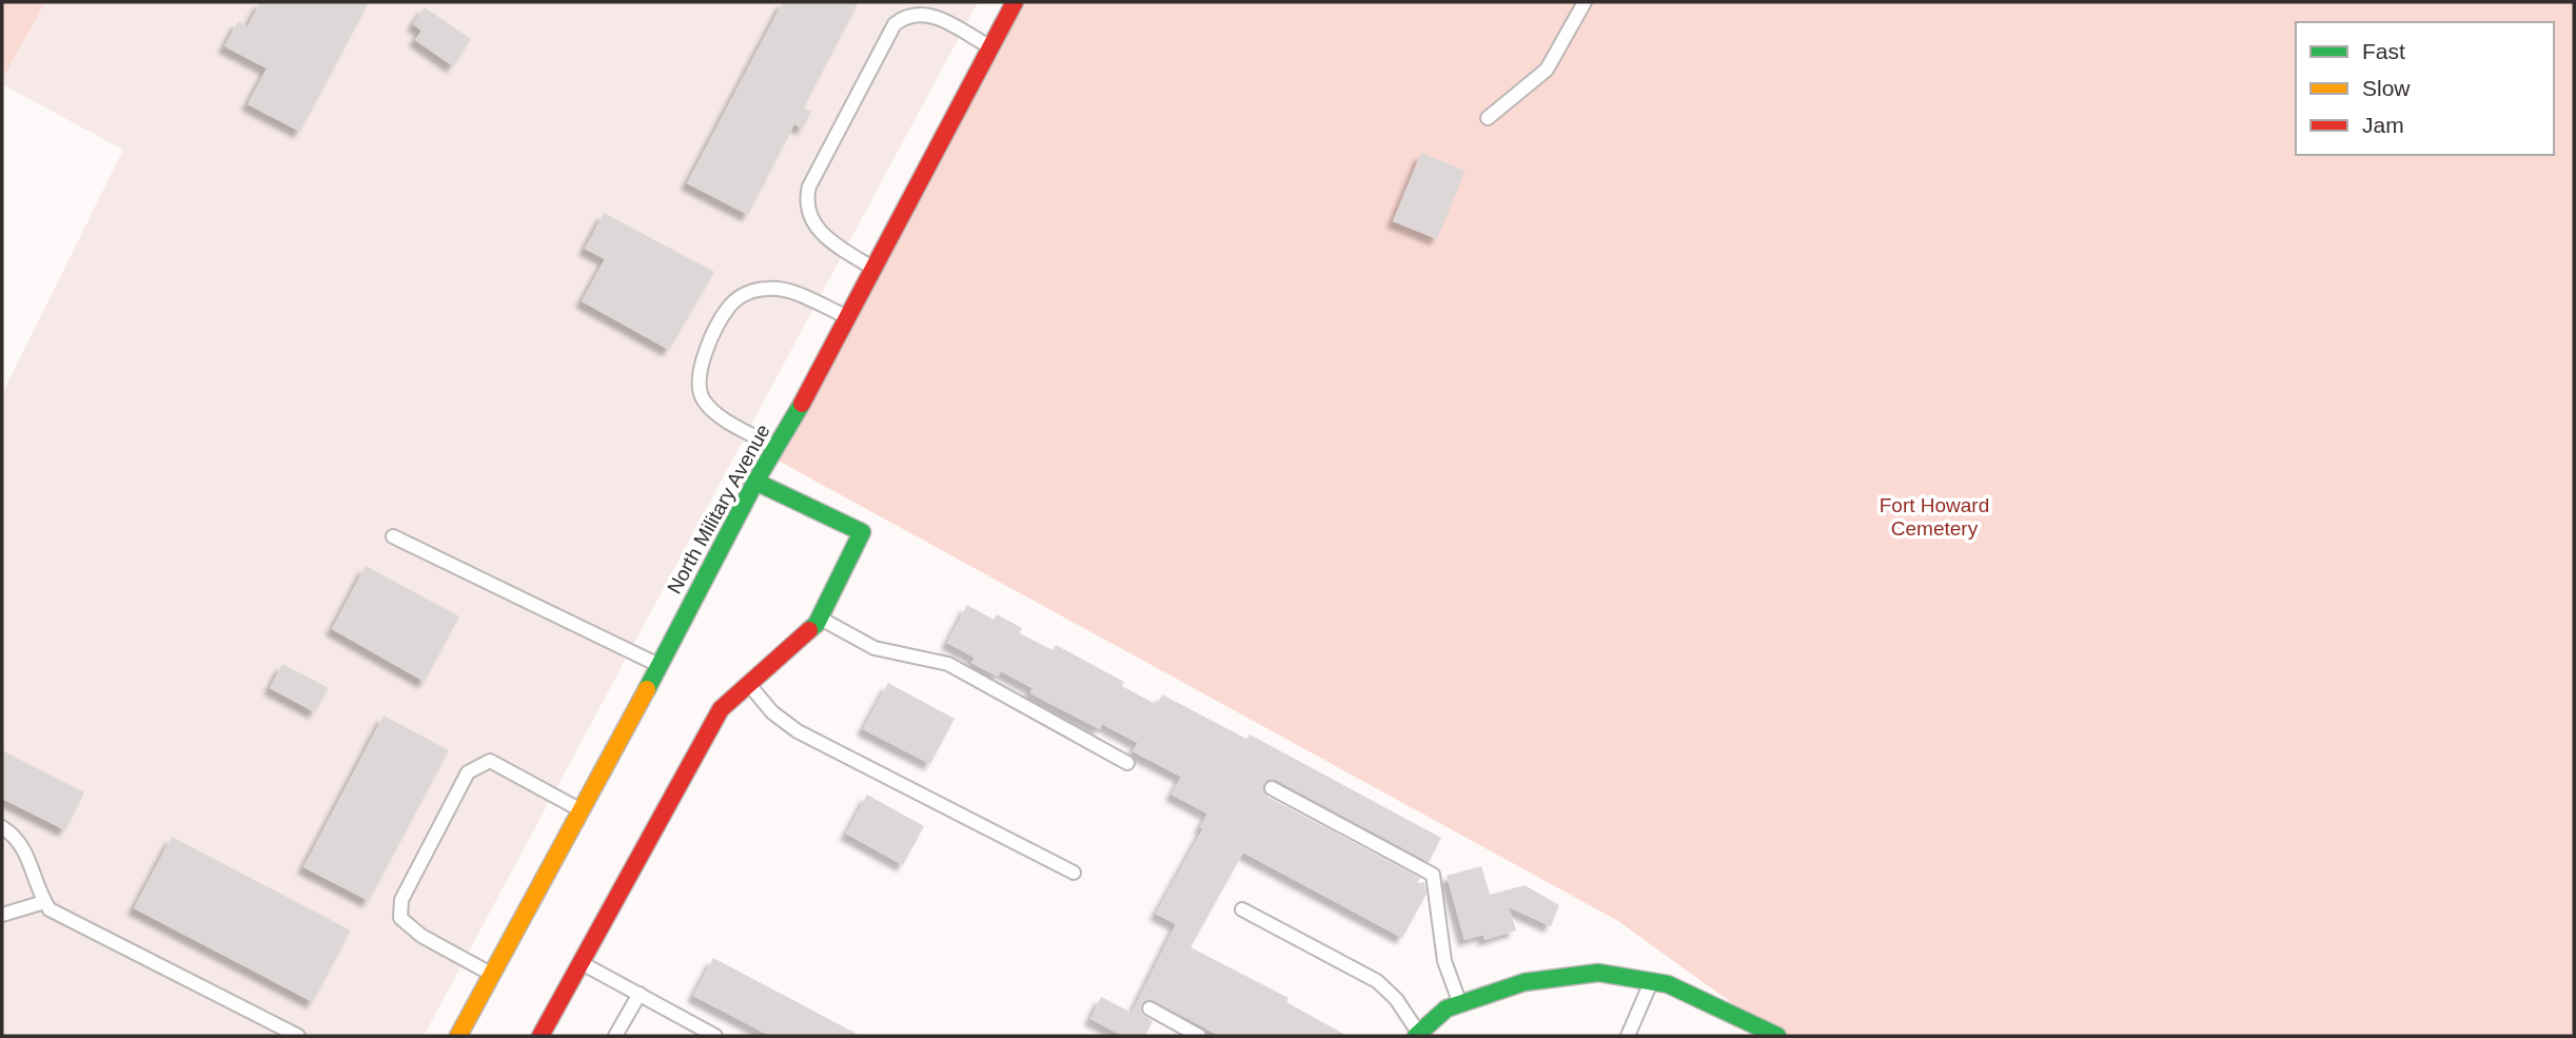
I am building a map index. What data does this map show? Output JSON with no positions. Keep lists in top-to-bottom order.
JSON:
{
  "streets": {
    "main road": ["North Military Avenue"]
  },
  "parks": ["Fort Howard Cemetery"],
  "legend": ["Fast", "Slow", "Jam"]
}
